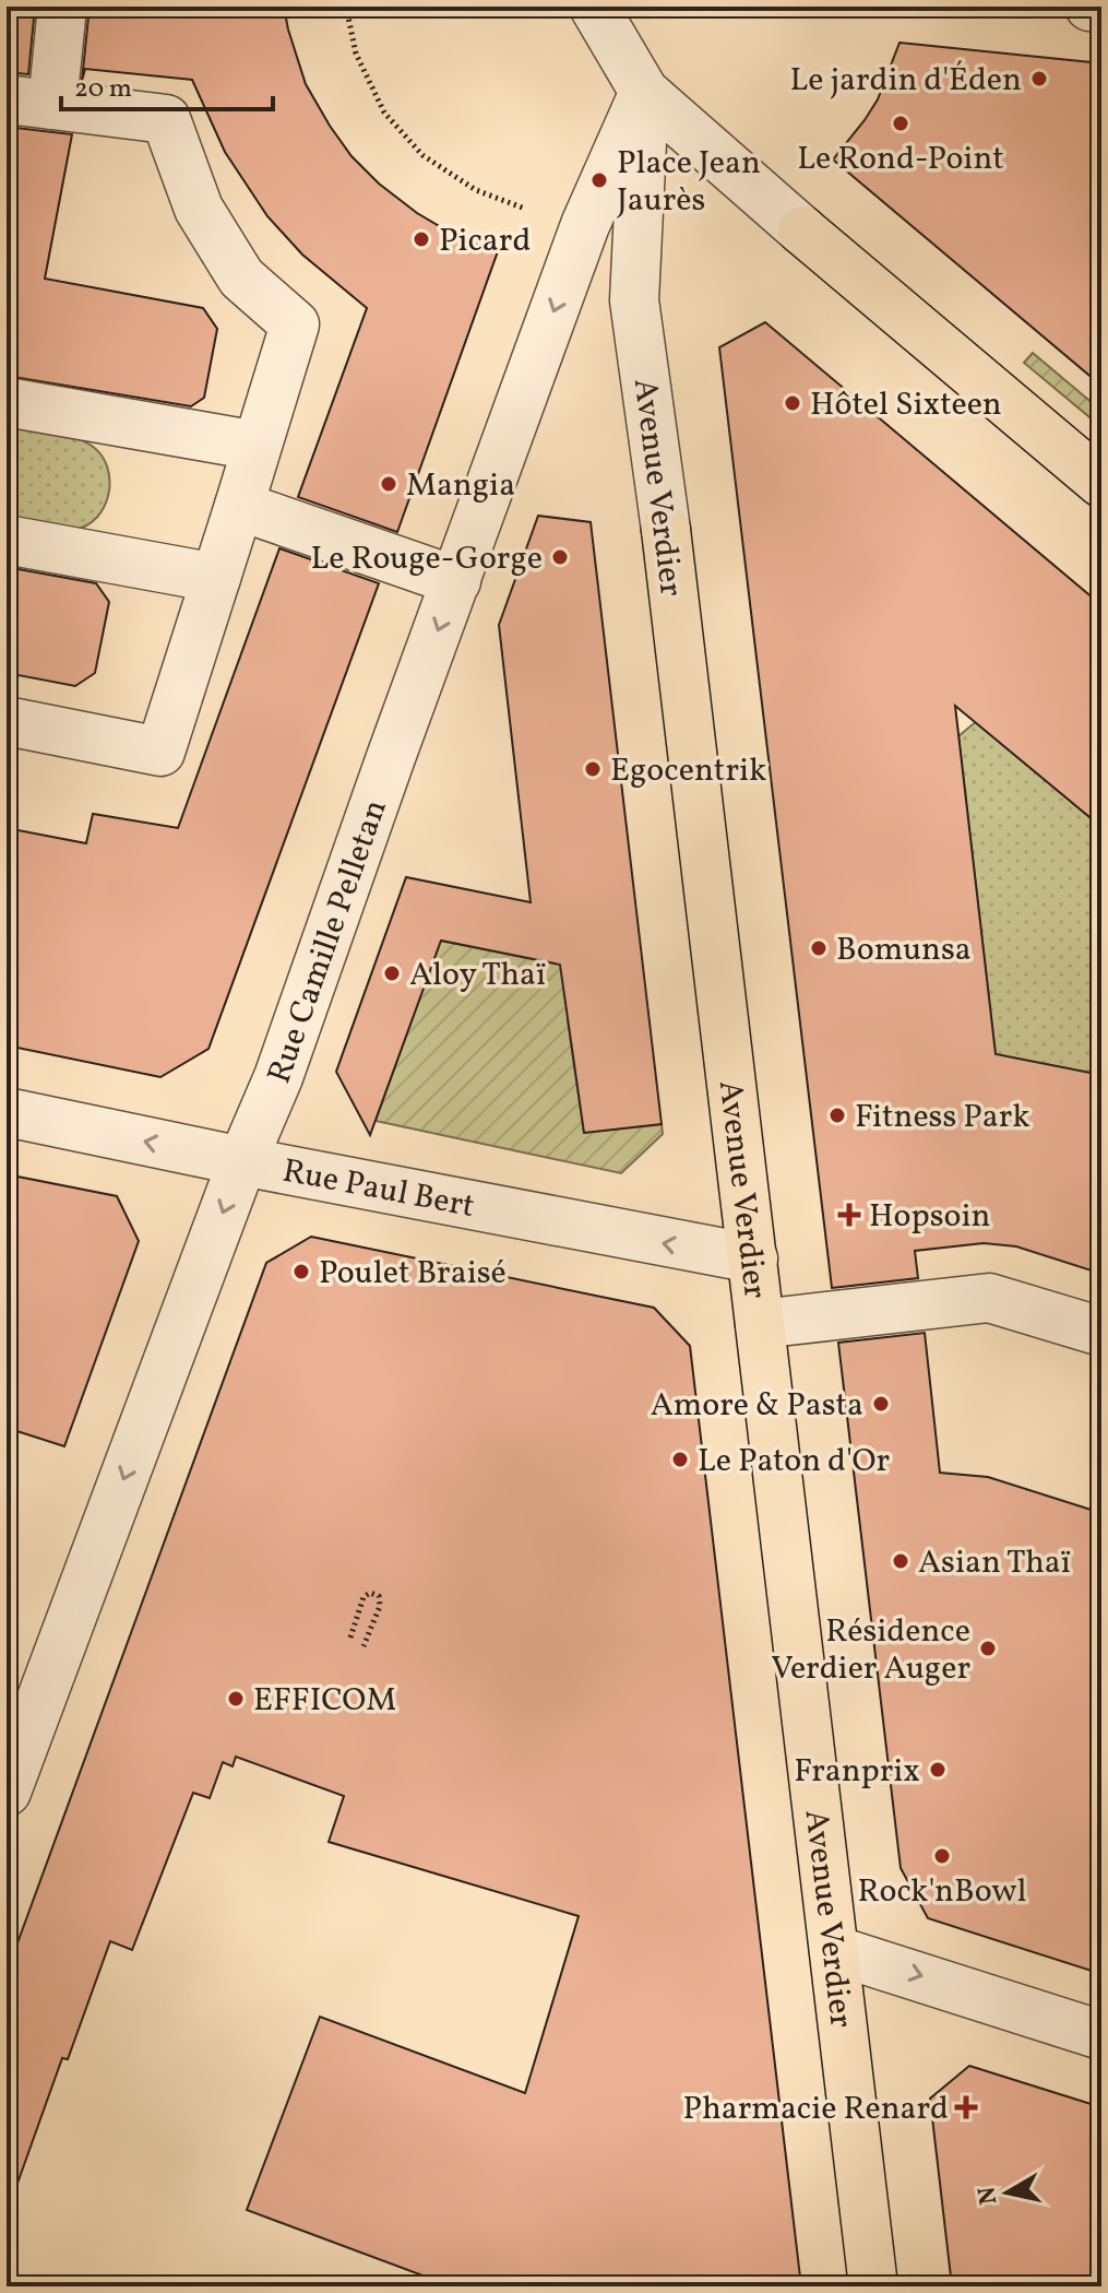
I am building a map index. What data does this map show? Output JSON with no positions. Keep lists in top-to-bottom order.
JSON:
{
  "streets": {
    "main road": ["Avenue Verdier"],
    "street": ["Rue Camille Pelletan", "Rue Paul Bert"]
  },
  "crossings": [
    ["Avenue Verdier", "Rue Camille Pelletan"],
    ["Avenue Verdier", "Rue Paul Bert"],
    ["Rue Camille Pelletan", "Rue Paul Bert"]
  ],
  "one_way": ["Rue Camille Pelletan", "Rue Paul Bert"],
  "places": {
    "other": [
      "Le jardin d'Éden",
      "Le Rond-Point",
      "Place Jean Jaurès",
      "Picard",
      "Hôtel Sixteen",
      "Mangia",
      "Le Rouge-Gorge",
      "Egocentrik",
      "Bomunsa",
      "Aloy Thaï",
      "Fitness Park",
      "Poulet Braisé",
      "Amore & Pasta",
      "Le Paton d'Or",
      "Asian Thaï",
      "Résidence Verdier Auger",
      "EFFICOM",
      "Franprix",
      "Rock'nBowl"
    ],
    "health": ["Hopsoin", "Pharmacie Renard"]
  },
  "scale_bar": "20 m",
  "north": "left"
}
